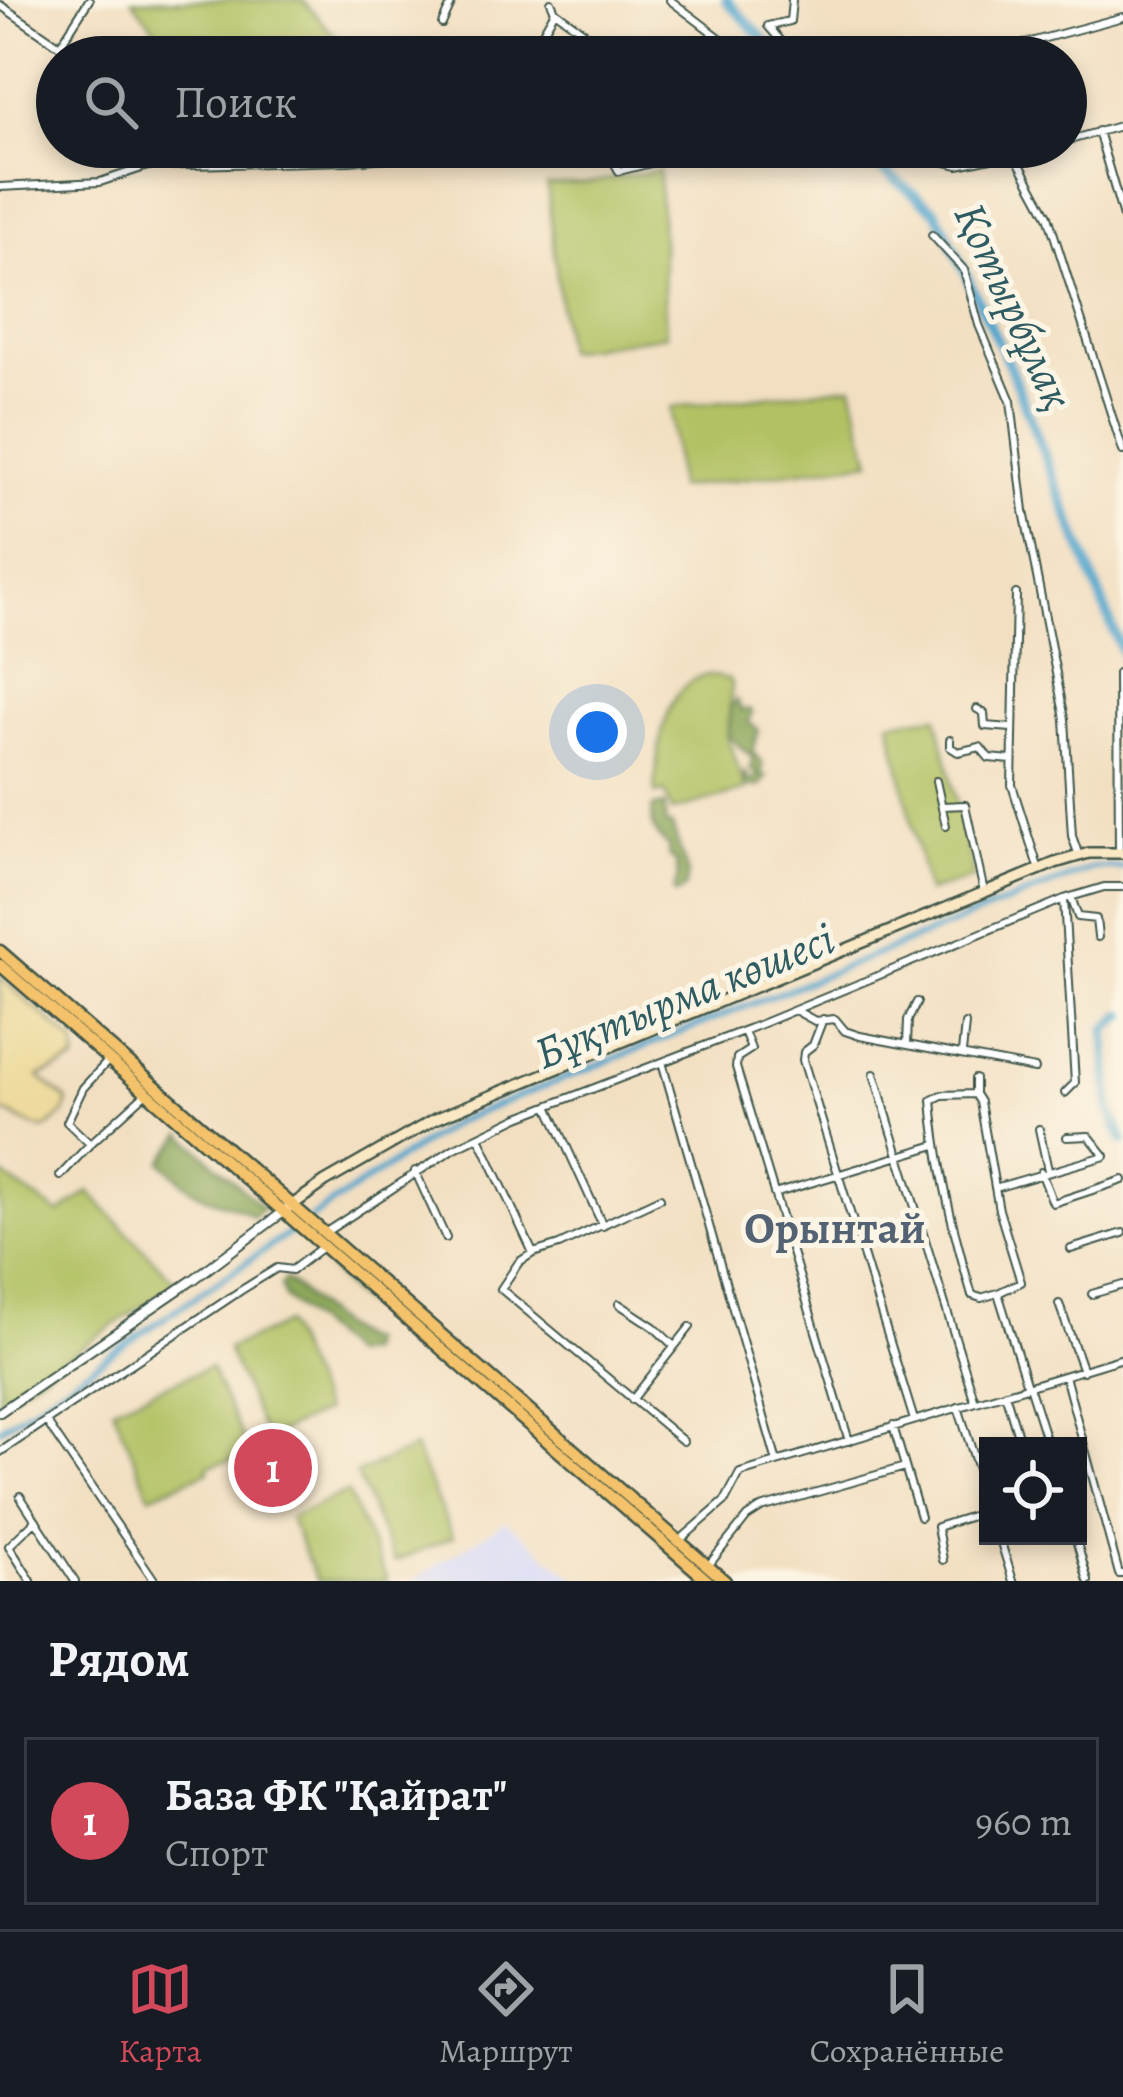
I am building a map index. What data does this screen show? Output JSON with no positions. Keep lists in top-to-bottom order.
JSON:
{
  "districts": ["Орынтай"],
  "water": ["Қотырбұлақ", "Бұқтырма көшесі"],
  "page": {
    "search": "Поиск",
    "pins": "1",
    "heading": "Рядом",
    "list": [
      {
        "mark": "1",
        "name": "База ФК \"Қайрат\"",
        "note": "Спорт",
        "value": "960 m"
      }
    ],
    "nav": ["Карта", "Маршрут", "Сохранённые"]
  }
}
